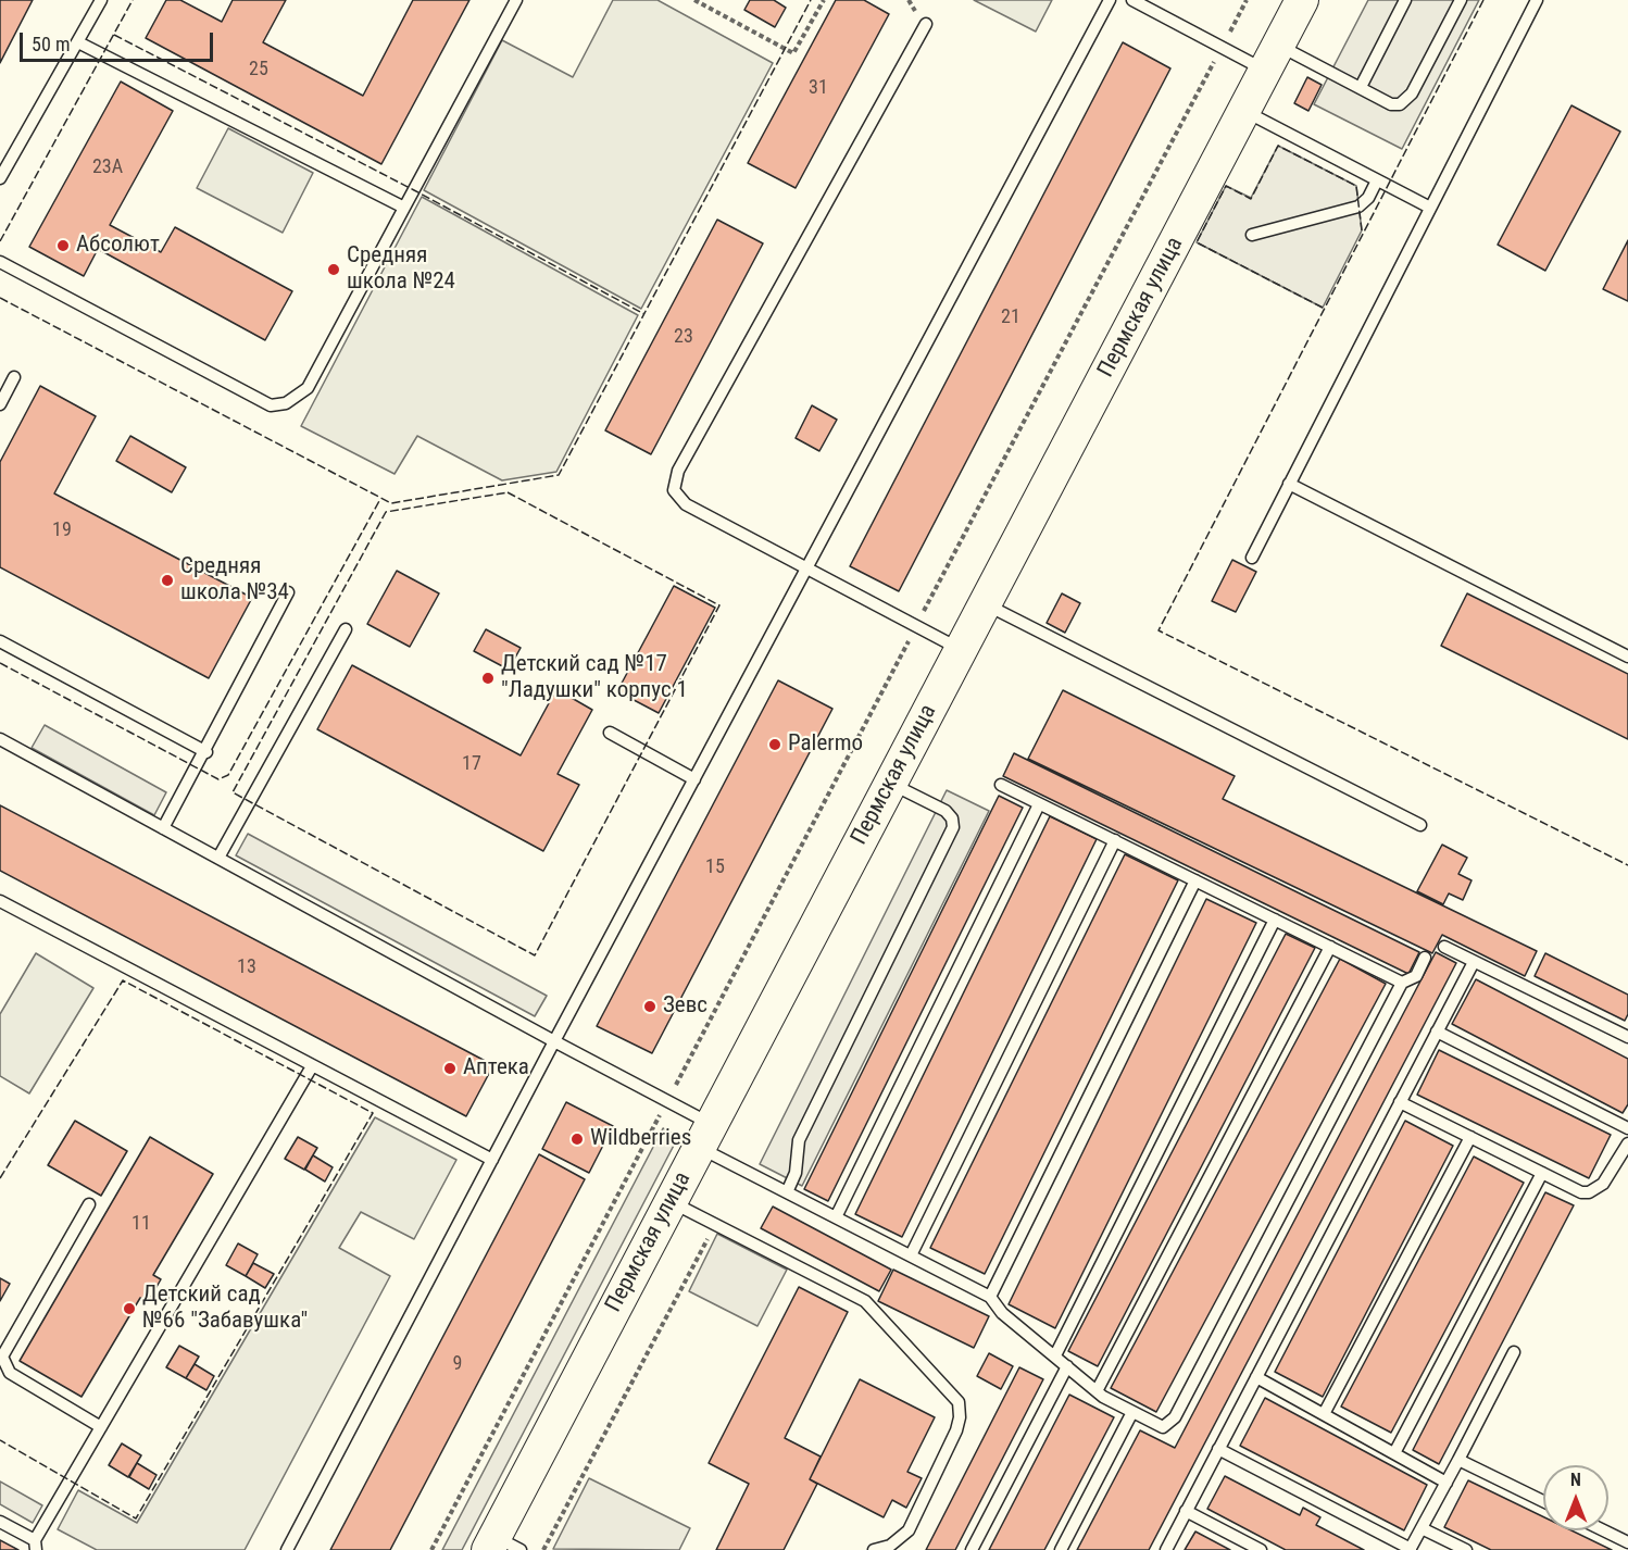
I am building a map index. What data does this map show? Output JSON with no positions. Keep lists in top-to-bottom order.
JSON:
{
  "streets": {
    "street": ["Пермская улица"]
  },
  "places": [
    "Абсолют",
    "Средняя школа №24",
    "Средняя школа №34",
    "Детский сад №17 \"Ладушки\" корпус 1",
    "Palermo",
    "Зевс",
    "Аптека",
    "Wildberries",
    "Детский сад №66 \"Забавушка\""
  ],
  "house_numbers": [
    "25",
    "31",
    "23А",
    "21",
    "23",
    "19",
    "17",
    "15",
    "13",
    "11",
    "9"
  ],
  "scale_bar": "50 m",
  "north": "top"
}
